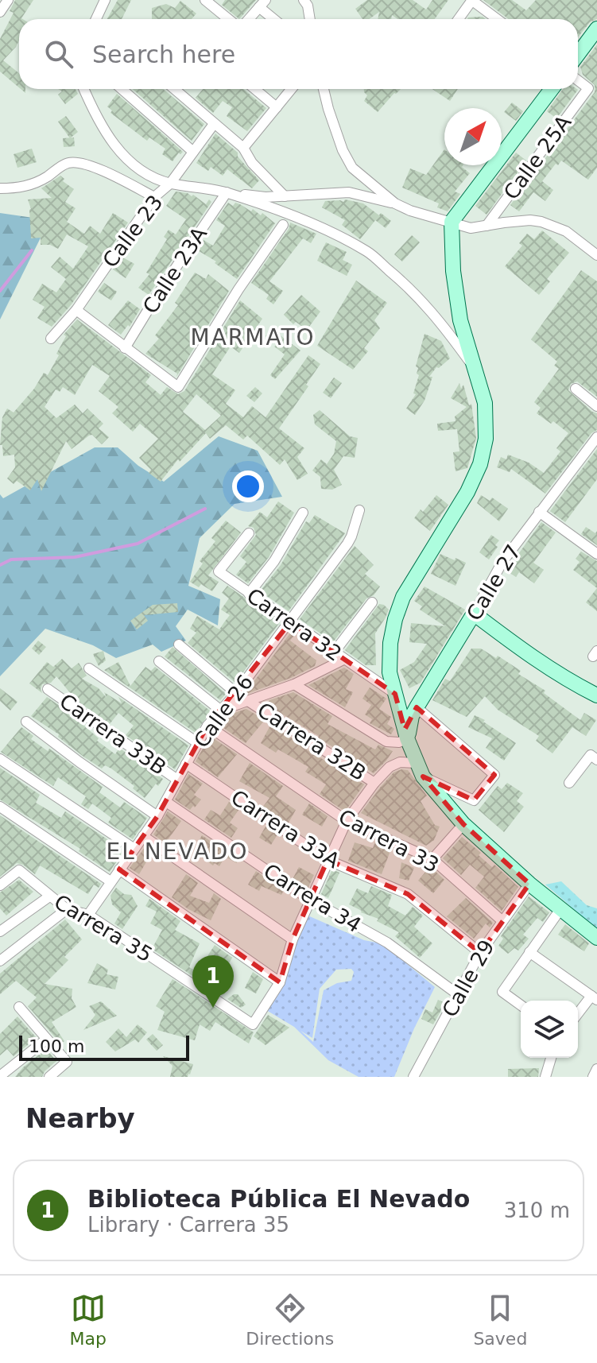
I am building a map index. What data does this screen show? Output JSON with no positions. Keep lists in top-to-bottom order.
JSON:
{
  "streets": {
    "main road": ["Calle 27"],
    "street": [
      "Calle 25A",
      "Calle 23",
      "Calle 23A",
      "Carrera 32",
      "Calle 26",
      "Carrera 33B",
      "Carrera 32B",
      "Carrera 33A",
      "Carrera 33",
      "Carrera 34",
      "Carrera 35",
      "Calle 29"
    ]
  },
  "crossings": [
    ["Carrera 32", "Calle 26"],
    ["Calle 26", "Carrera 33B"],
    ["Calle 26", "Carrera 32B"],
    ["Calle 26", "Carrera 33A"],
    ["Calle 26", "Carrera 33"],
    ["Calle 26", "Carrera 34"],
    ["Calle 26", "Carrera 35"],
    ["Carrera 33A", "Calle 29"],
    ["Carrera 33", "Calle 29"],
    ["Carrera 34", "Calle 29"]
  ],
  "districts": ["MARMATO", "EL NEVADO"],
  "scale_bar": "100 m",
  "north": "top right",
  "page": {
    "search": "Search here",
    "pins": "1",
    "scale": "100 m",
    "heading": "Nearby",
    "list": [
      {
        "mark": "1",
        "name": "Biblioteca Pública El Nevado",
        "note": "Library · Carrera 35",
        "value": "310 m"
      }
    ],
    "nav": ["Map", "Directions", "Saved"]
  }
}
